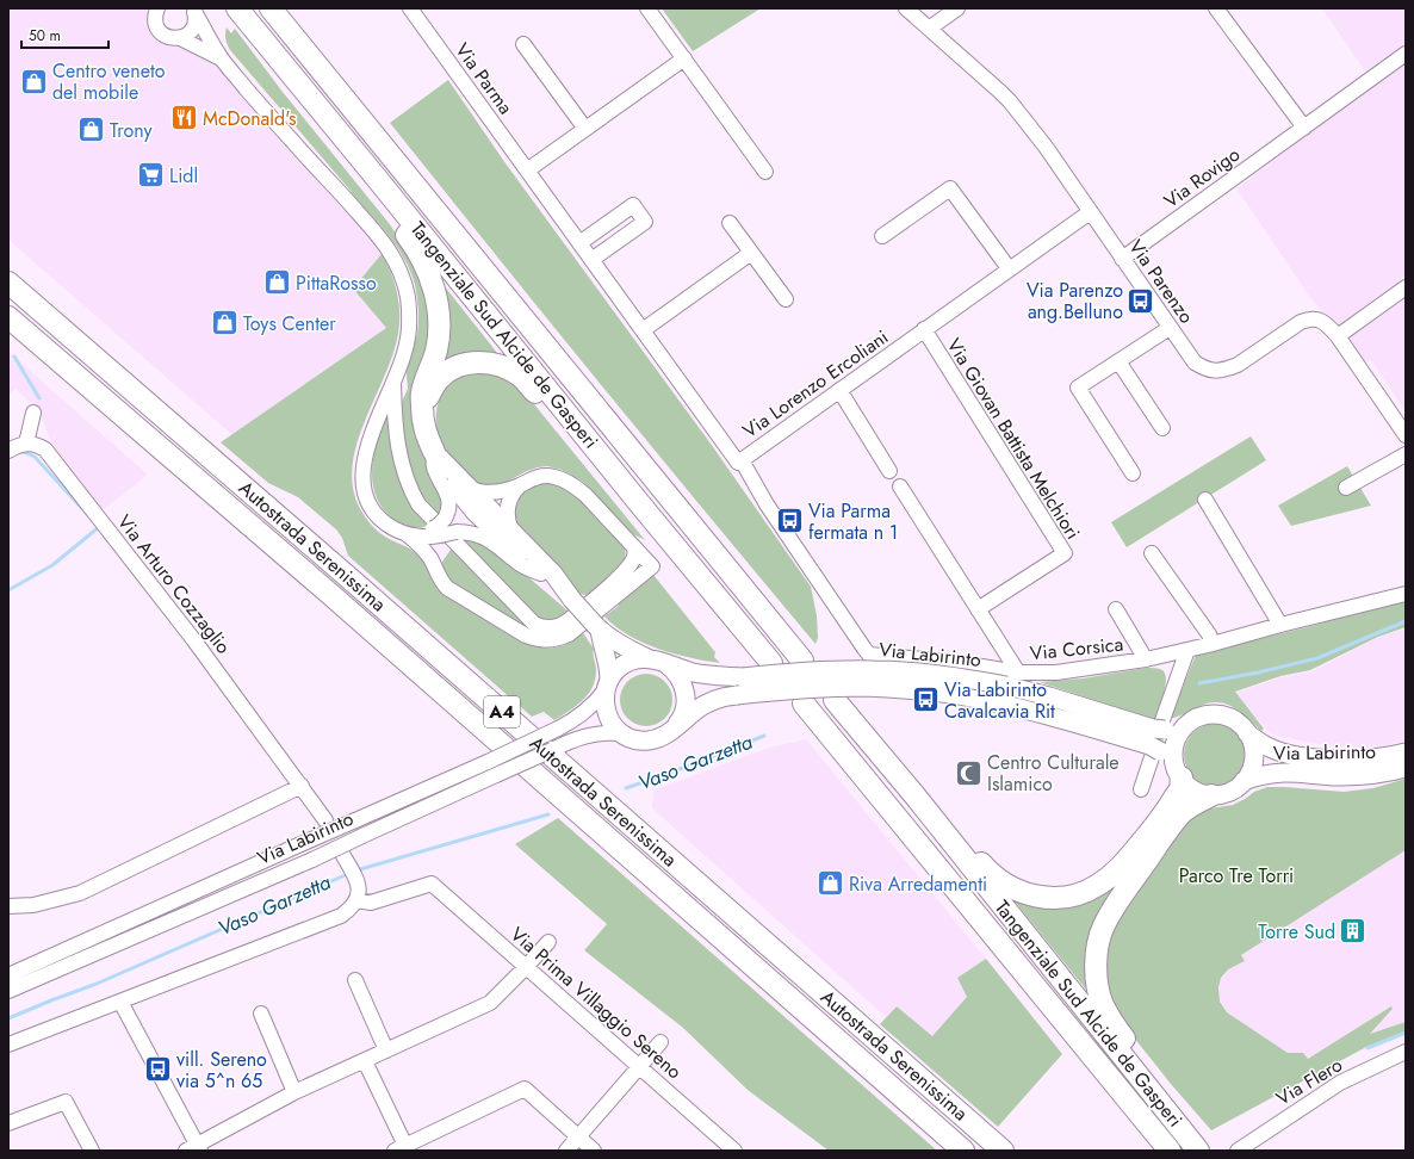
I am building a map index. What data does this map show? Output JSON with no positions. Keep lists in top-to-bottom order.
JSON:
{
  "streets": {
    "highway": ["Tangenziale Sud Alcide de Gasperi", "Autostrada Serenissima", "A4"],
    "main road": ["Via Labirinto"],
    "street": [
      "Via Parma",
      "Via Rovigo",
      "Via Parenzo",
      "Via Lorenzo Ercoliani",
      "Via Giovan Battista Melchiori",
      "Via Arturo Cozzaglio",
      "Via Corsica",
      "Via Prima Villaggio Sereno",
      "Via Flero"
    ]
  },
  "crossings": [
    ["Via Parma", "Via Lorenzo Ercoliani"],
    ["Via Rovigo", "Via Parenzo"],
    ["Via Parenzo", "Via Lorenzo Ercoliani"],
    ["Via Lorenzo Ercoliani", "Via Giovan Battista Melchiori"],
    ["Via Lorenzo Ercoliani", "Via Corsica"],
    ["Via Corsica", "Via Labirinto"]
  ],
  "water": ["Vaso Garzetta"],
  "parks": ["Parco Tre Torri"],
  "places": {
    "shop": [
      "Centro veneto del mobile",
      "Trony",
      "PittaRosso",
      "Toys Center",
      "Riva Arredamenti"
    ],
    "restaurant": ["McDonald's"],
    "supermarket": ["Lidl"],
    "bus stop": [
      "Via Parenzo ang.Belluno",
      "Via Parma fermata n 1",
      "Via Labirinto Cavalcavia Rit",
      "vill. Sereno via 5^n 65"
    ],
    "mosque": ["Centro Culturale Islamico"],
    "building": ["Torre Sud"]
  },
  "scale_bar": "50 m"
}
